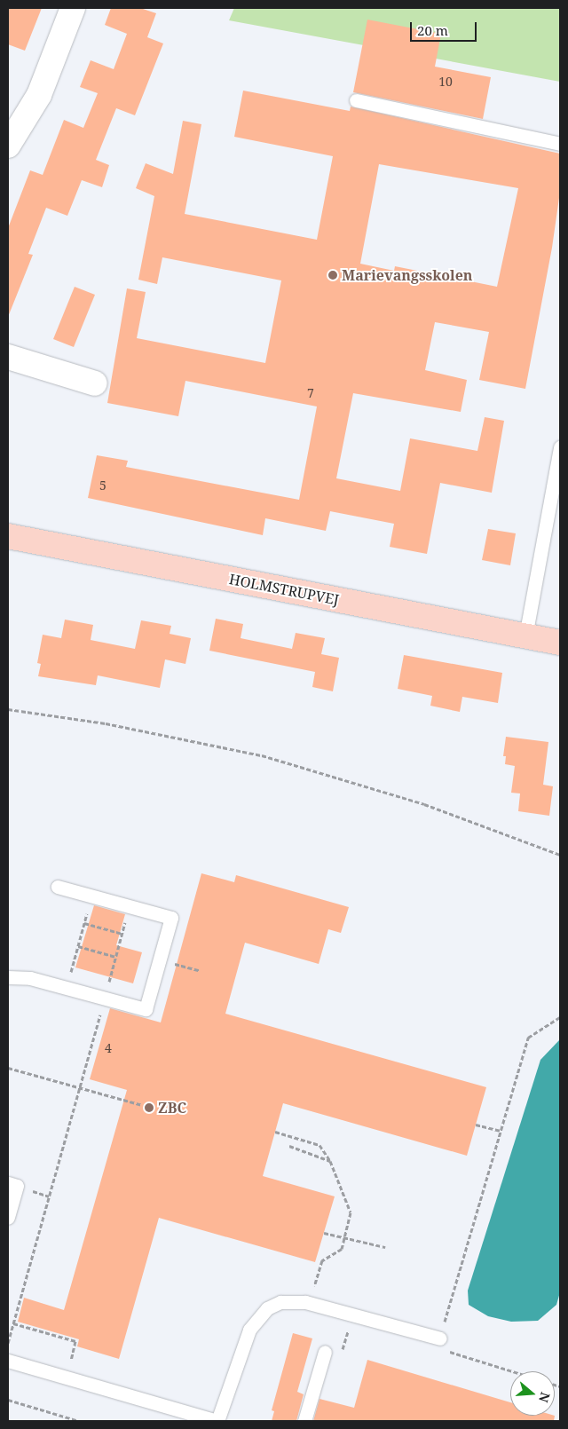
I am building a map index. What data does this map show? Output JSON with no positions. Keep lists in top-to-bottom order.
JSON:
{
  "streets": {
    "street": ["HOLMSTRUPVEJ"]
  },
  "places": ["Marievangsskolen", "ZBC"],
  "house_numbers": [
    "10",
    "7",
    "5",
    "4"
  ],
  "scale_bar": "20 m",
  "north": "right"
}
